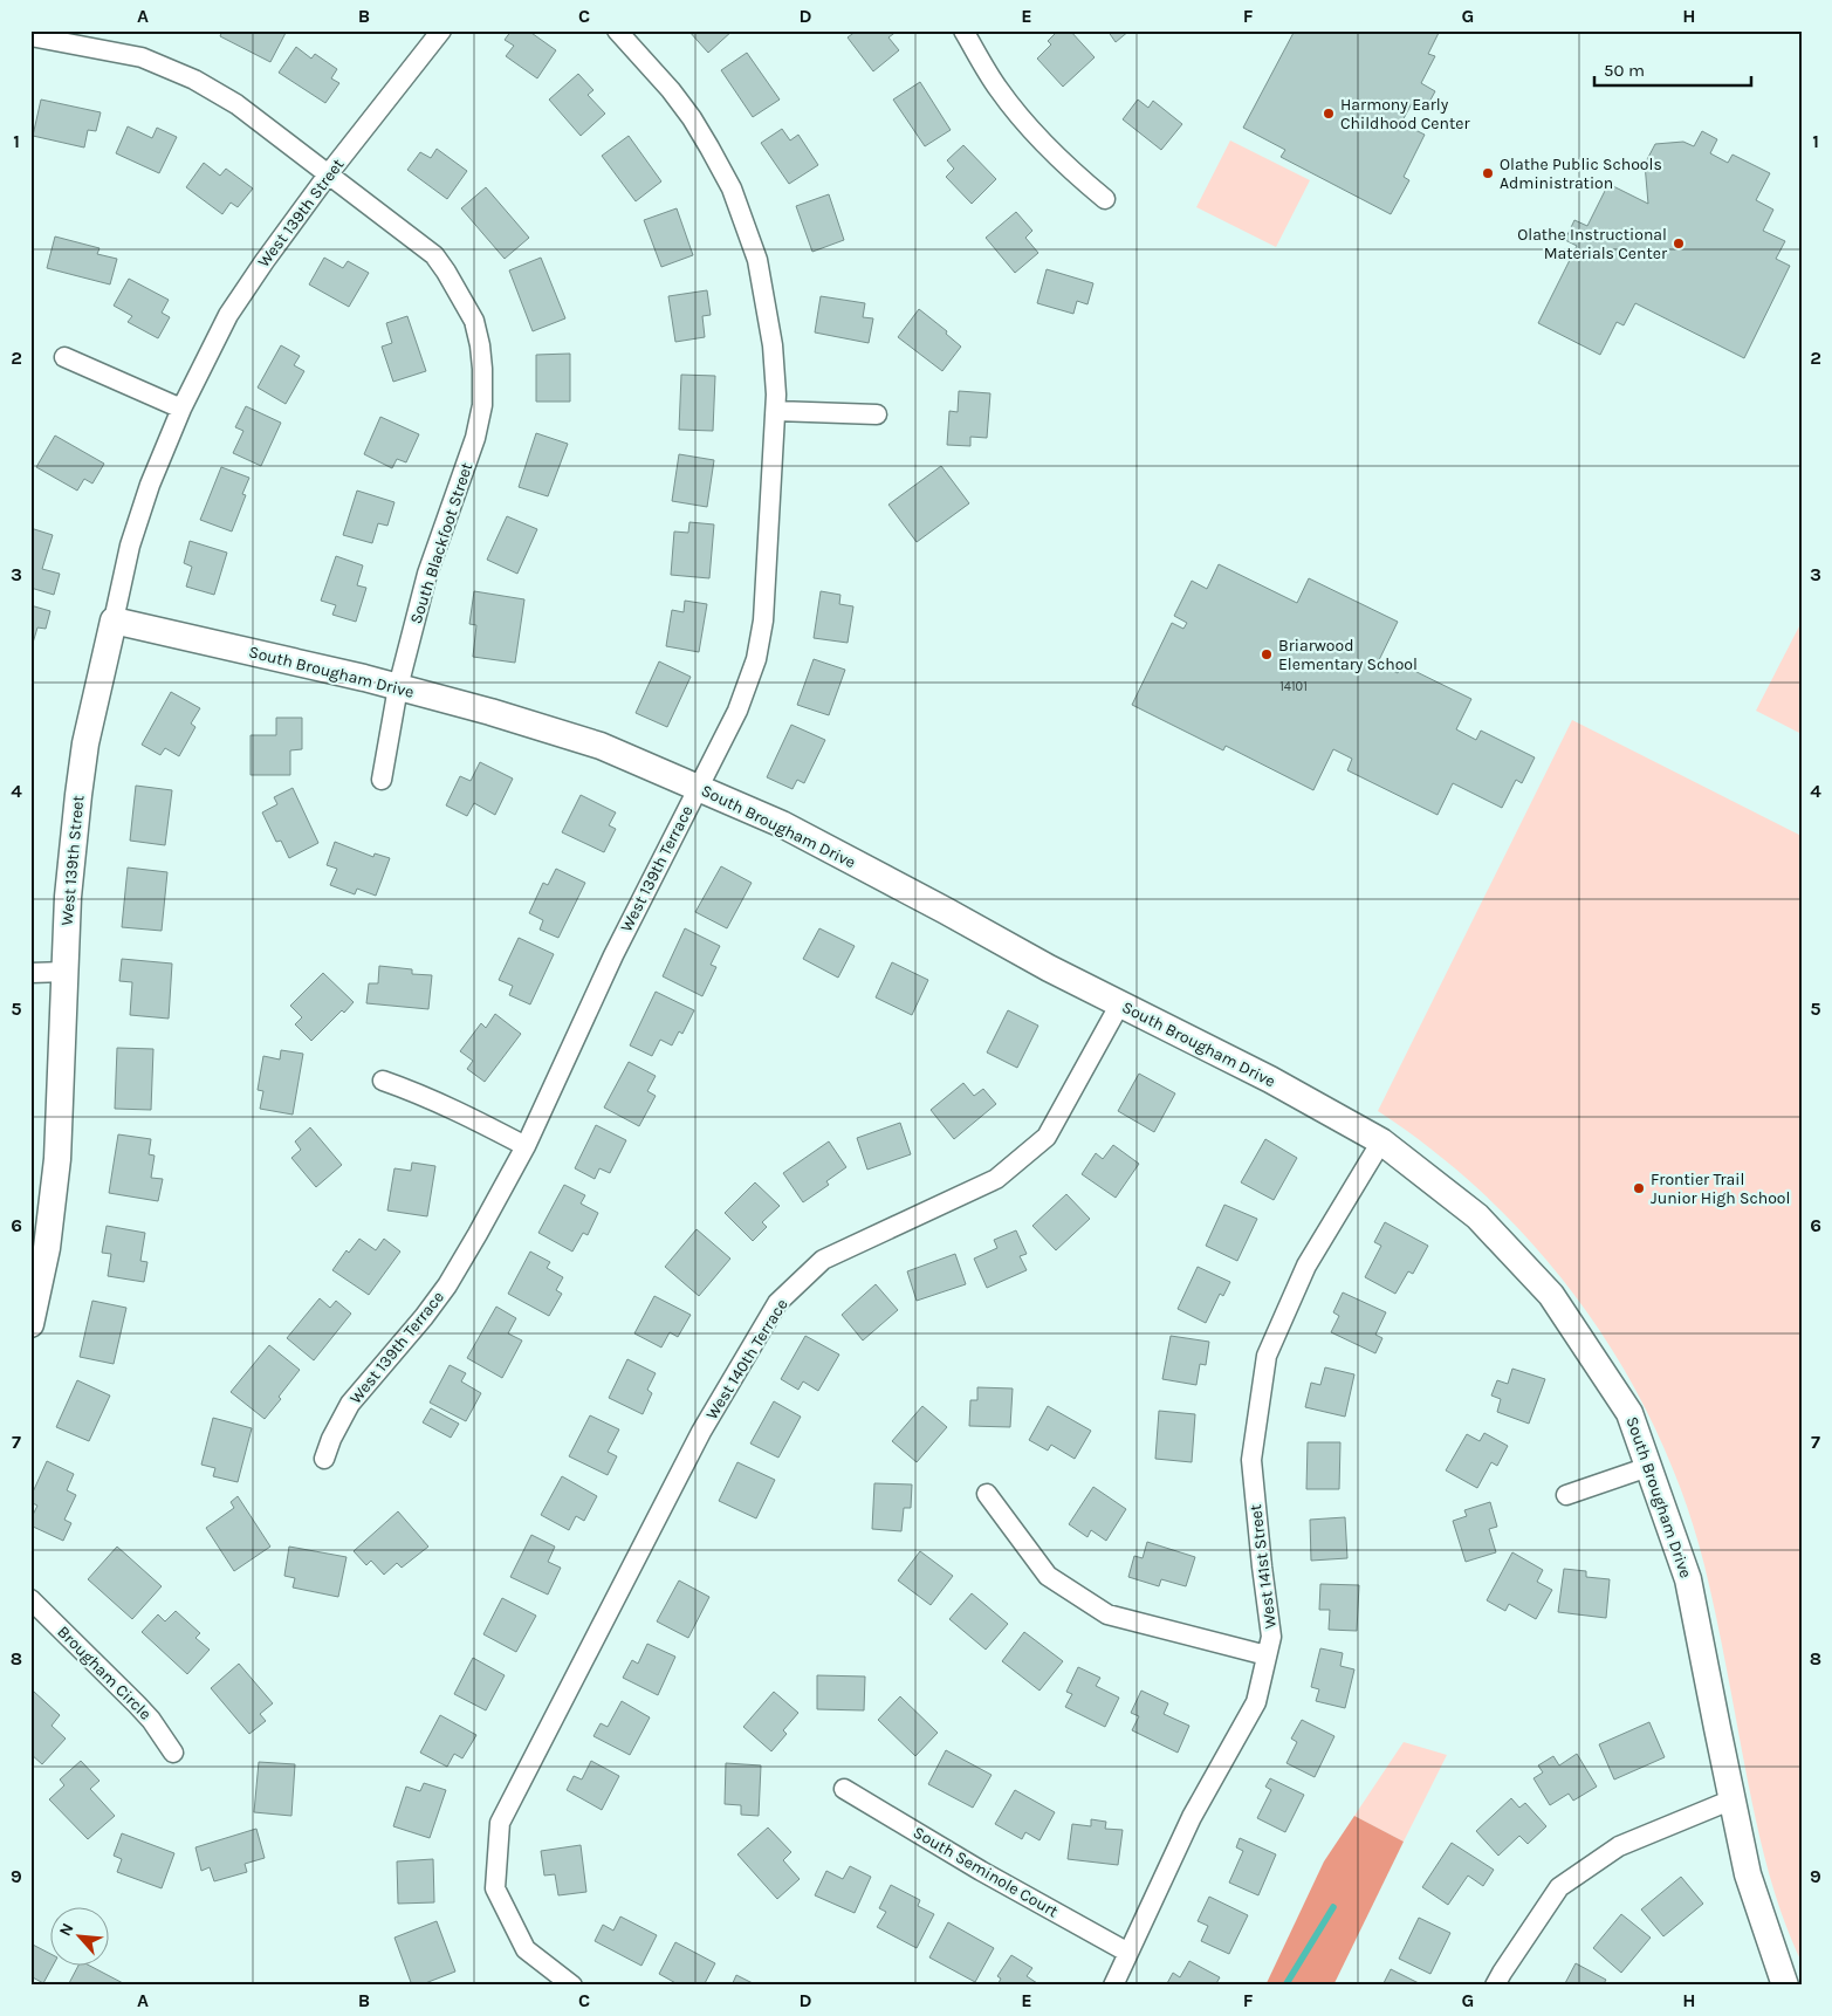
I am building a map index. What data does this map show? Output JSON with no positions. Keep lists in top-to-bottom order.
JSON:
{
  "streets": {
    "street": [
      "West 139th Street",
      "South Blackfoot Street",
      "South Brougham Drive",
      "West 139th Terrace",
      "West 140th Terrace",
      "West 141st Street",
      "Brougham Circle",
      "South Seminole Court"
    ]
  },
  "crossings": [
    ["West 139th Street", "South Blackfoot Street"],
    ["West 139th Street", "South Brougham Drive"],
    ["South Blackfoot Street", "South Brougham Drive"],
    ["South Brougham Drive", "West 139th Terrace"],
    ["South Brougham Drive", "West 140th Terrace"],
    ["South Brougham Drive", "West 141st Street"],
    ["West 141st Street", "South Seminole Court"]
  ],
  "places": [
    "Harmony Early Childhood Center",
    "Olathe Public Schools Administration",
    "Olathe Instructional Materials Center",
    "Briarwood Elementary School",
    "Frontier Trail Junior High School"
  ],
  "house_numbers": ["14101"],
  "scale_bar": "50 m",
  "north": "top left",
  "grid": {
    "columns": [
      "A",
      "B",
      "C",
      "D",
      "E",
      "F",
      "G",
      "H"
    ],
    "rows": [
      "1",
      "2",
      "3",
      "4",
      "5",
      "6",
      "7",
      "8",
      "9"
    ]
  }
}
